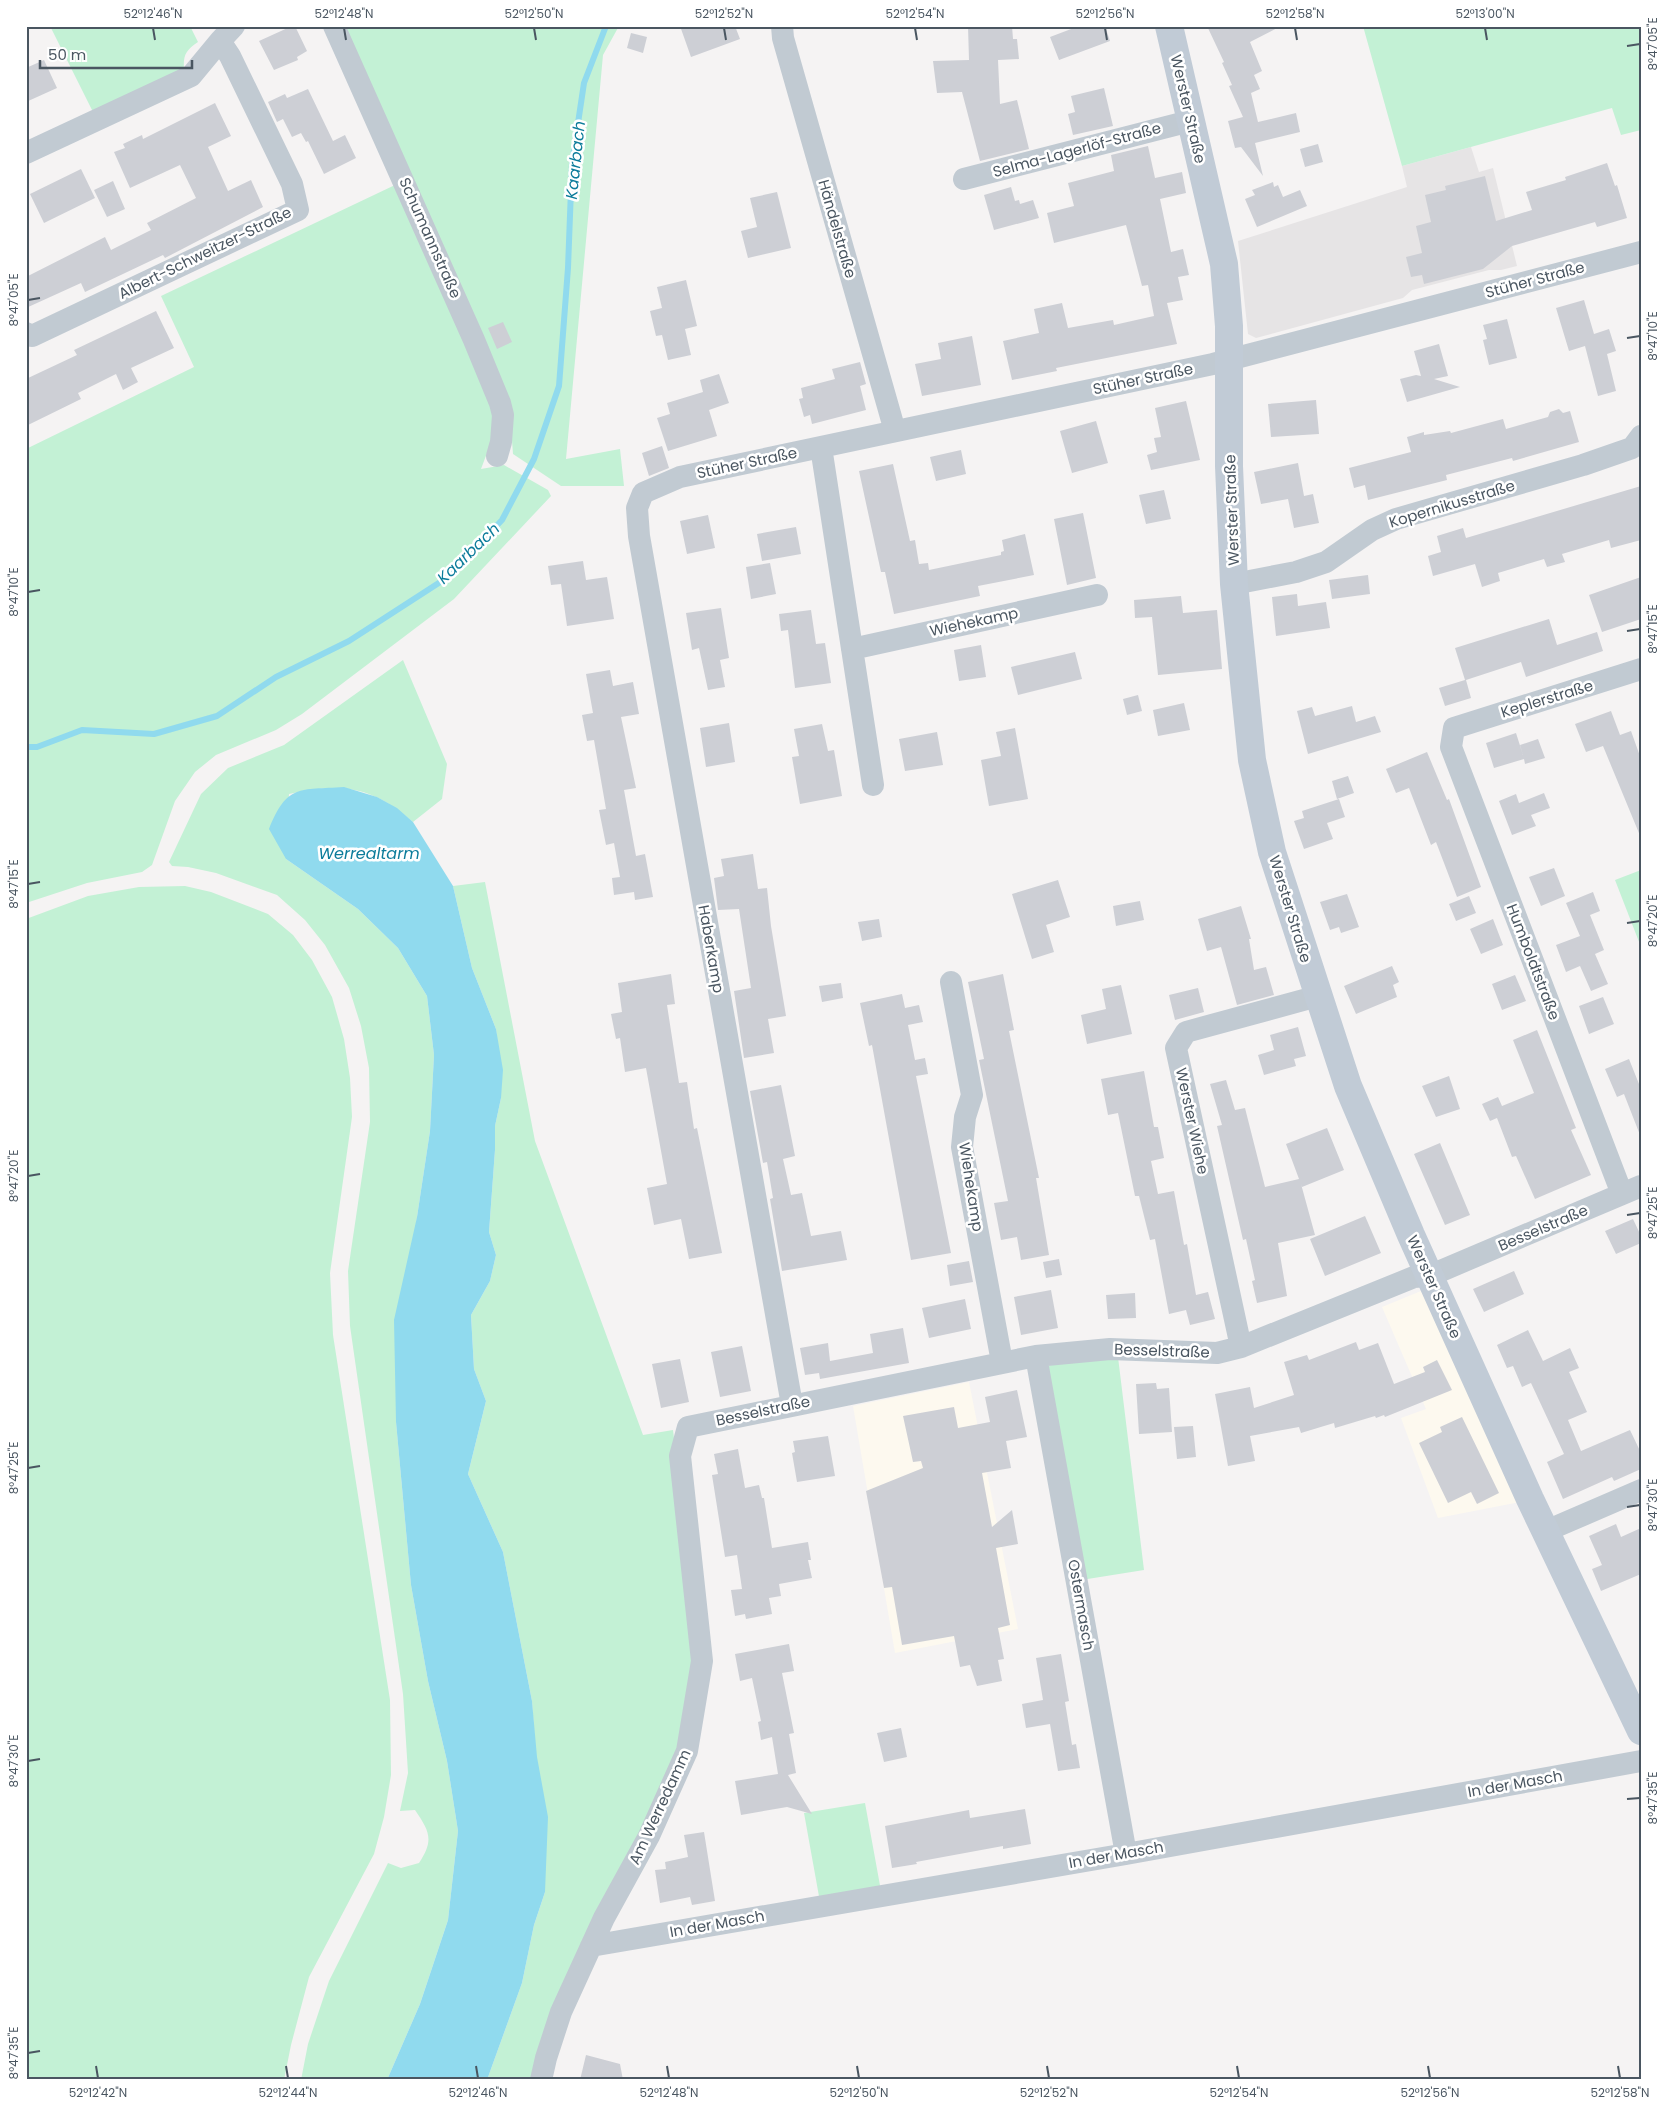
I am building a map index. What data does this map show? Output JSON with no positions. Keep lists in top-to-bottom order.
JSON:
{
  "streets": {
    "main road": ["Werster Straße"],
    "street": [
      "Selma-Lagerlöf-Straße",
      "Händelstraße",
      "Schumannstraße",
      "Albert-Schweitzer-Straße",
      "Stüher Straße",
      "Kopernikusstraße",
      "Wiehekamp",
      "Keplerstraße",
      "Haberkamp",
      "Humboldtstraße",
      "Werster Wiehe",
      "Besselstraße",
      "Ostermasch",
      "In der Masch",
      "Am Werredamm"
    ]
  },
  "crossings": [
    ["Werster Straße", "Selma-Lagerlöf-Straße"],
    ["Werster Straße", "Stüher Straße"],
    ["Werster Straße", "Kopernikusstraße"],
    ["Werster Straße", "Werster Wiehe"],
    ["Werster Straße", "Besselstraße"],
    ["Händelstraße", "Stüher Straße"],
    ["Stüher Straße", "Haberkamp"],
    ["Wiehekamp", "Besselstraße"],
    ["Keplerstraße", "Humboldtstraße"],
    ["Haberkamp", "Besselstraße"],
    ["Humboldtstraße", "Besselstraße"],
    ["Werster Wiehe", "Besselstraße"],
    ["Besselstraße", "Ostermasch"],
    ["Besselstraße", "Am Werredamm"],
    ["Ostermasch", "In der Masch"],
    ["In der Masch", "Am Werredamm"]
  ],
  "water": ["Kaarbach", "Werrealtarm"],
  "scale_bar": "50 m",
  "coordinates": [
    "52°12'46\"N",
    "52°12'48\"N",
    "52°12'50\"N",
    "52°12'52\"N",
    "52°12'54\"N",
    "52°12'56\"N",
    "52°12'58\"N",
    "52°13'00\"N",
    "8°47'05\"E",
    "8°47'10\"E",
    "8°47'15\"E",
    "8°47'20\"E",
    "8°47'25\"E",
    "8°47'30\"E",
    "8°47'35\"E",
    "52°12'42\"N",
    "52°12'44\"N"
  ]
}
